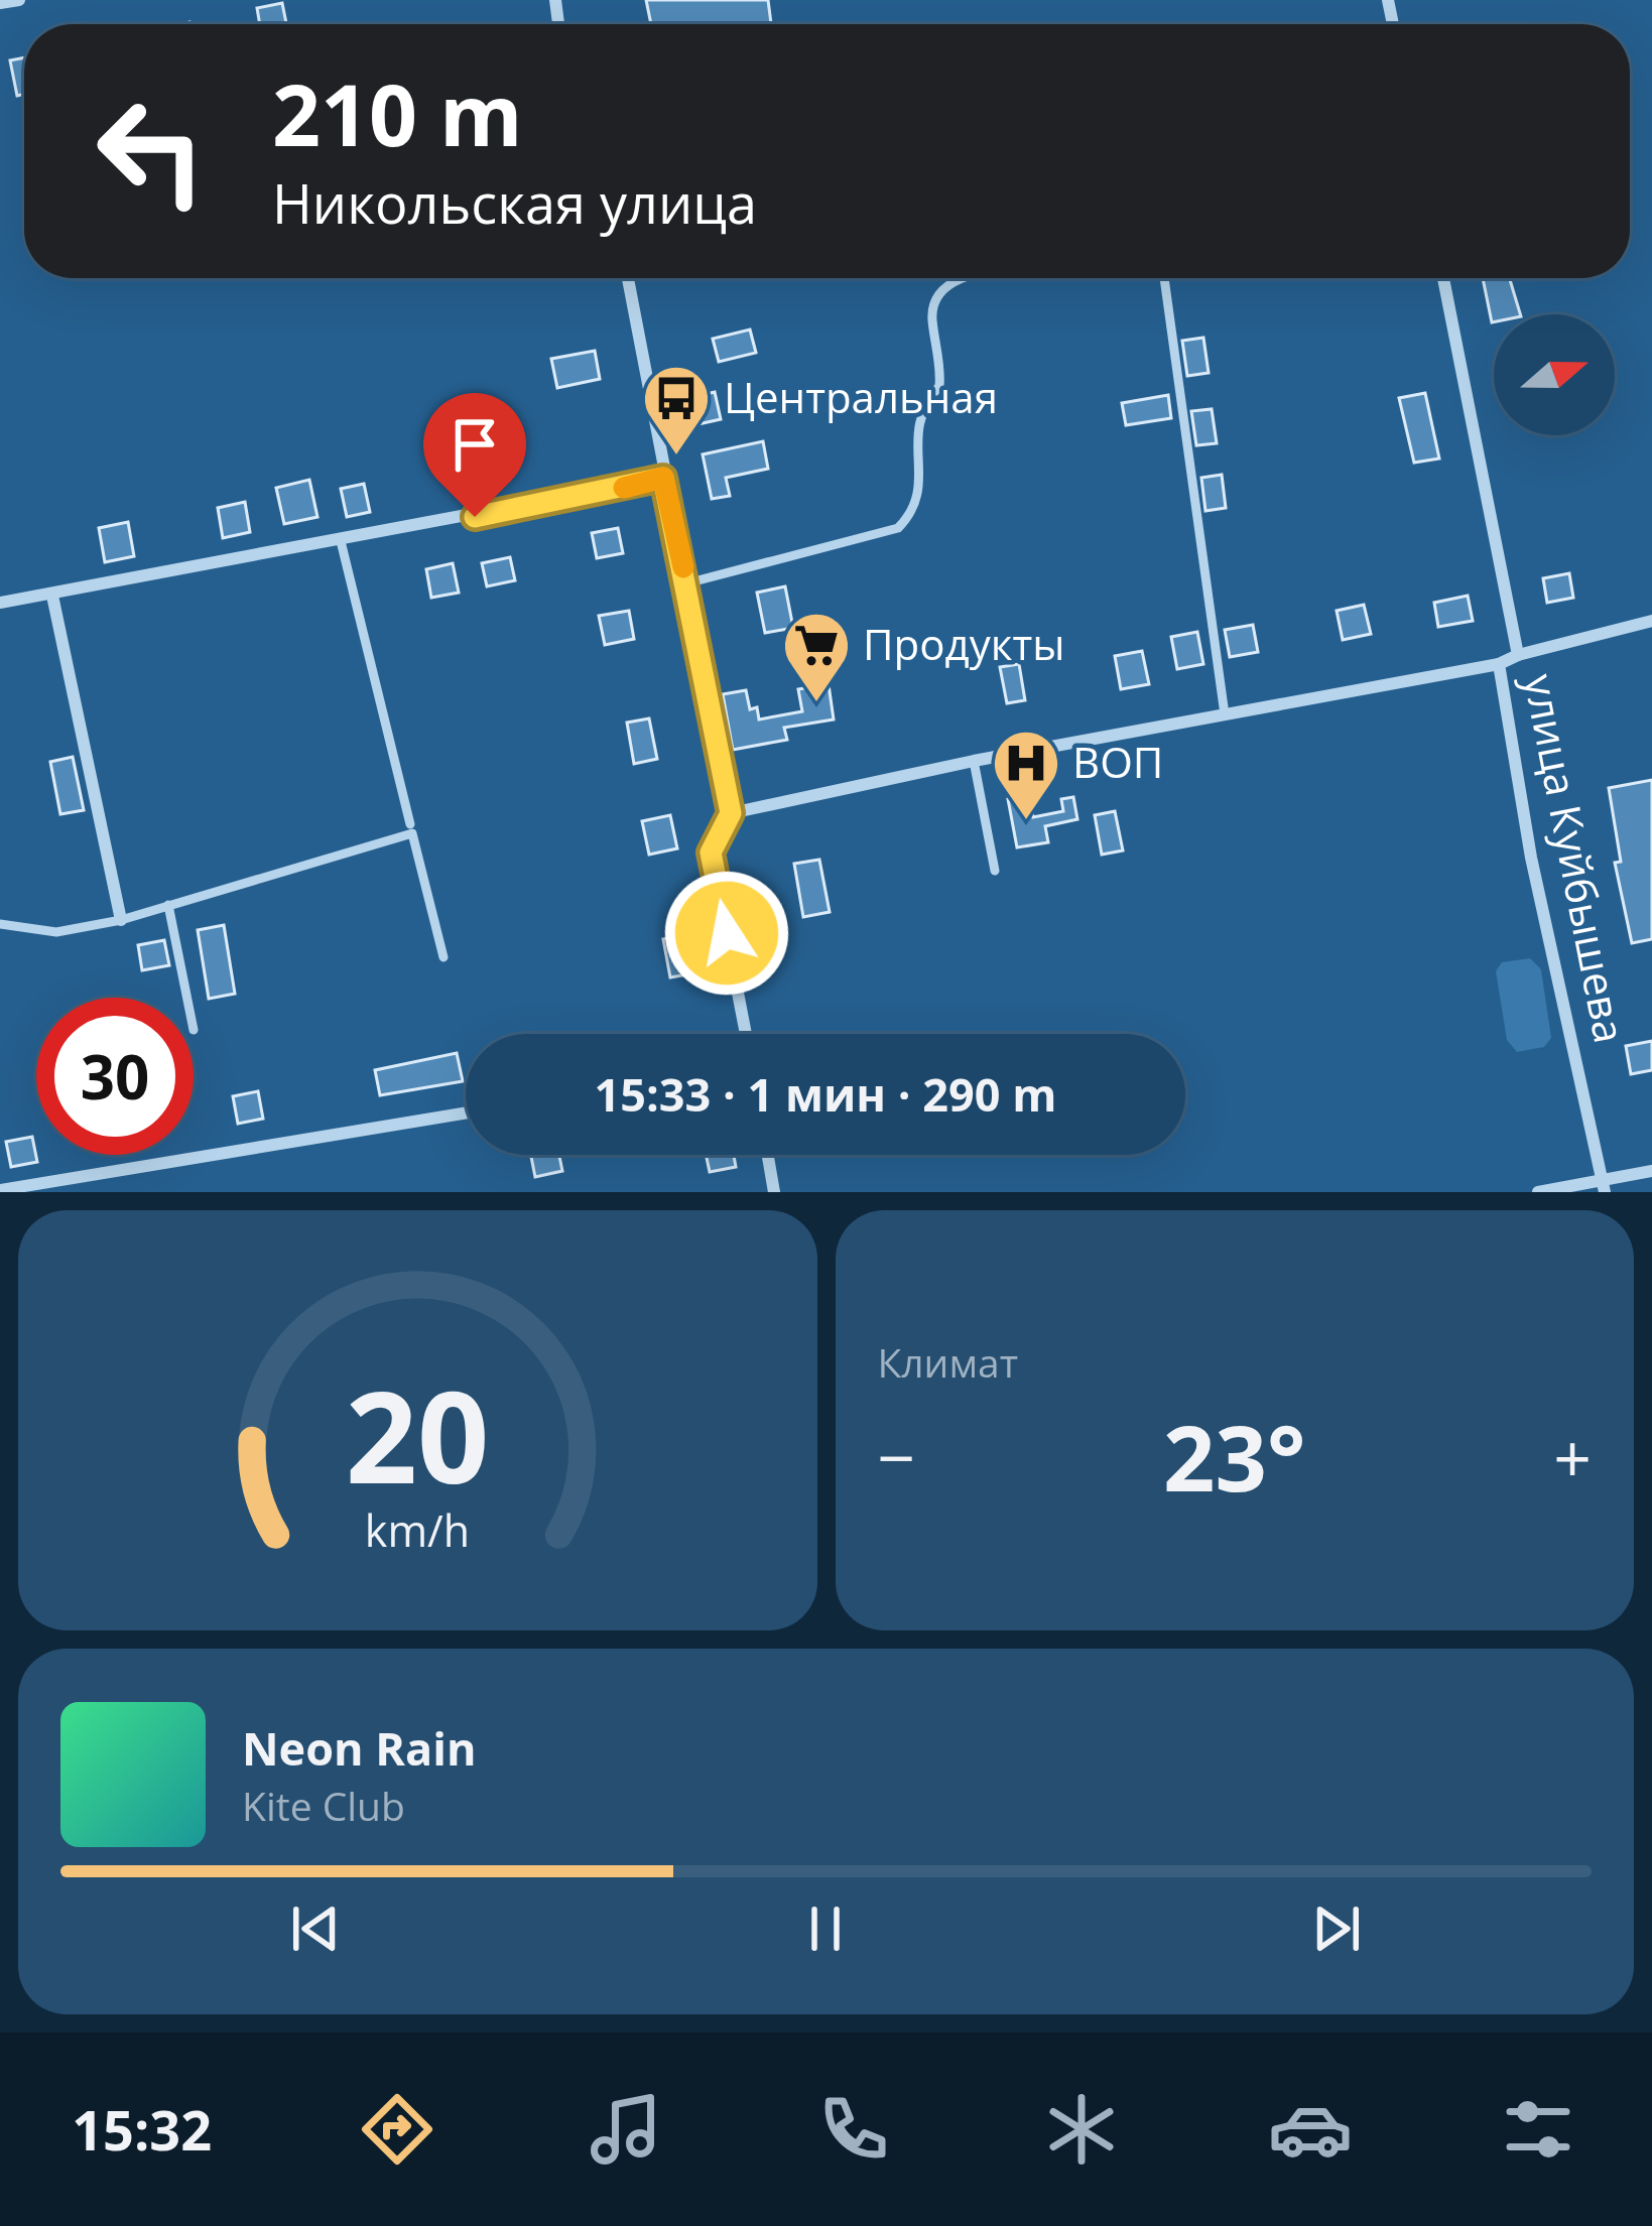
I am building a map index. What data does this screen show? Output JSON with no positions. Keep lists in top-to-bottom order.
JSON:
{
  "streets": {
    "street": ["улица Куйбышева"]
  },
  "places": {
    "bus stop": ["Центральная"],
    "supermarket": ["Продукты"],
    "hospital": ["ВОП"]
  },
  "north": "right",
  "page": {
    "turn": ["210 m", "Никольская улица"],
    "limit": "30",
    "trip": "15:33 · 1 мин · 290 m",
    "tile": "Климат",
    "heat": ["−", "23°", "+"],
    "song": ["Neon Rain", "Kite Club"],
    "tabs": "15:32",
    "gauge": ["20", "km/h"]
  }
}
